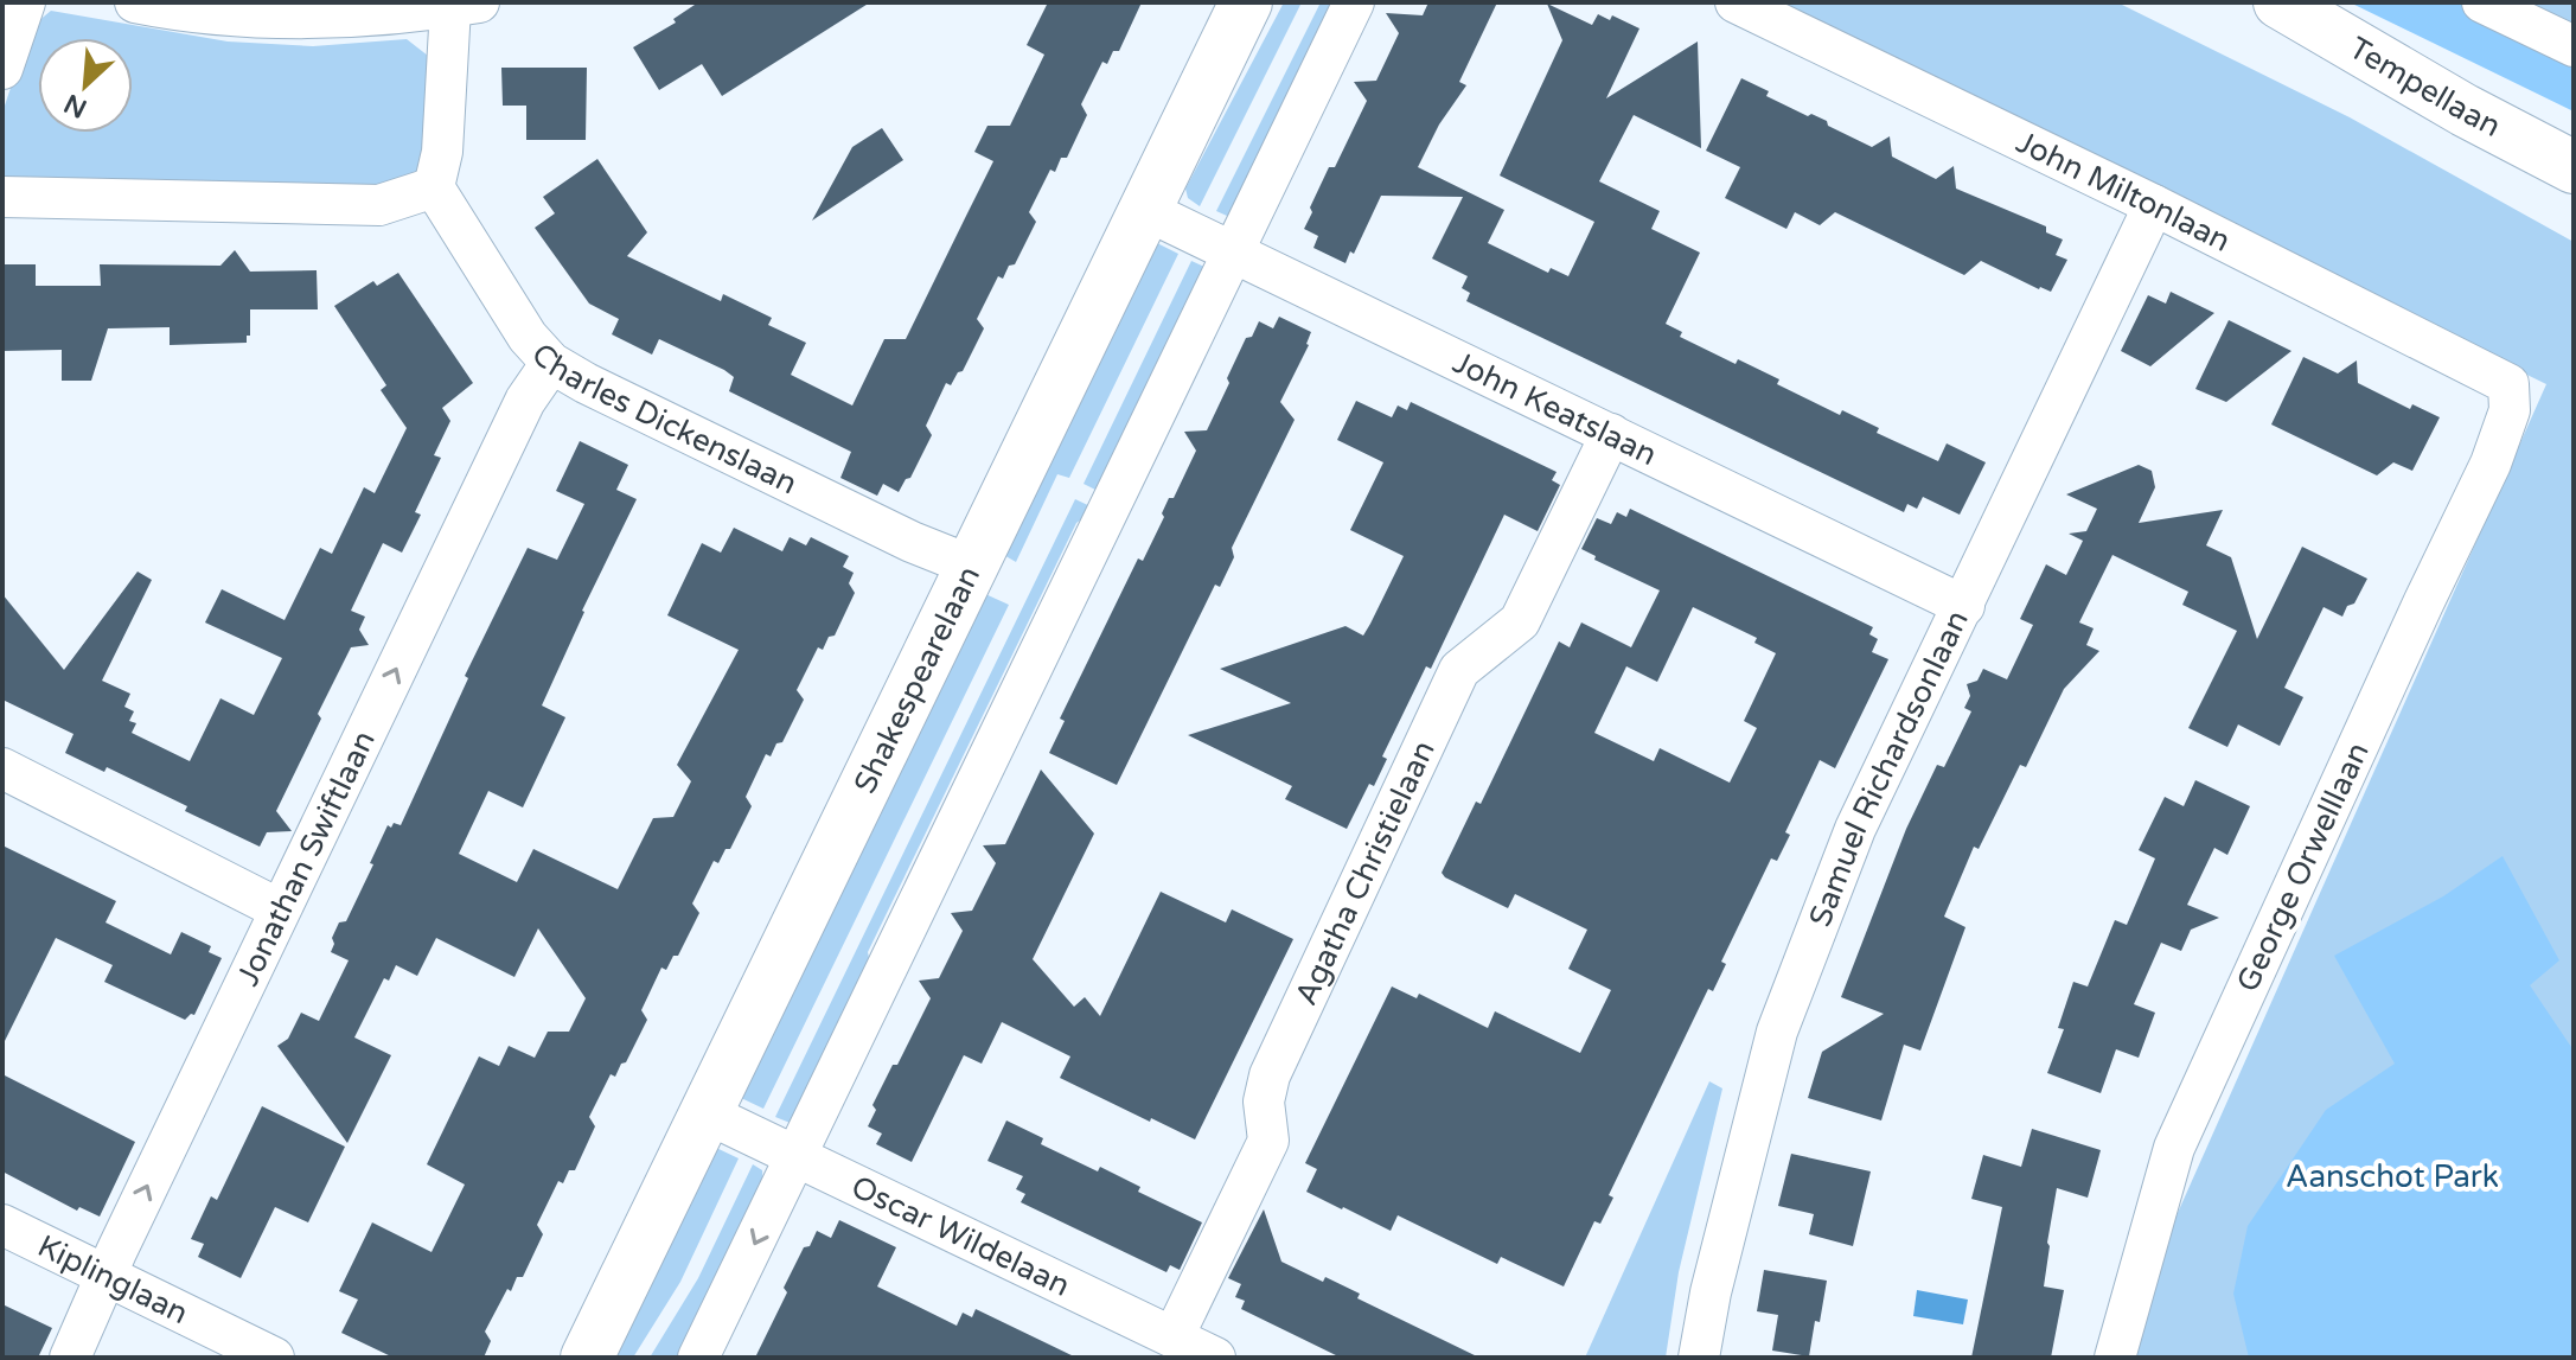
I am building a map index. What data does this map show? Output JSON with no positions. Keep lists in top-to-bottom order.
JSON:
{
  "streets": {
    "street": [
      "Tempellaan",
      "John Miltonlaan",
      "John Keatslaan",
      "Charles Dickenslaan",
      "Shakespearelaan",
      "Samuel Richardsonlaan",
      "Jonathan Swiftlaan",
      "George Orwelllaan",
      "Agatha Christielaan",
      "Oscar Wildelaan",
      "Kiplinglaan"
    ]
  },
  "crossings": [
    ["John Miltonlaan", "Samuel Richardsonlaan"],
    ["John Miltonlaan", "George Orwelllaan"],
    ["John Keatslaan", "Shakespearelaan"],
    ["John Keatslaan", "Samuel Richardsonlaan"],
    ["John Keatslaan", "Agatha Christielaan"],
    ["Charles Dickenslaan", "Shakespearelaan"],
    ["Charles Dickenslaan", "Jonathan Swiftlaan"],
    ["Shakespearelaan", "Oscar Wildelaan"],
    ["Jonathan Swiftlaan", "Kiplinglaan"],
    ["Agatha Christielaan", "Oscar Wildelaan"]
  ],
  "one_way": ["Jonathan Swiftlaan"],
  "parks": ["Aanschot Park"],
  "north": "bottom left"
}
